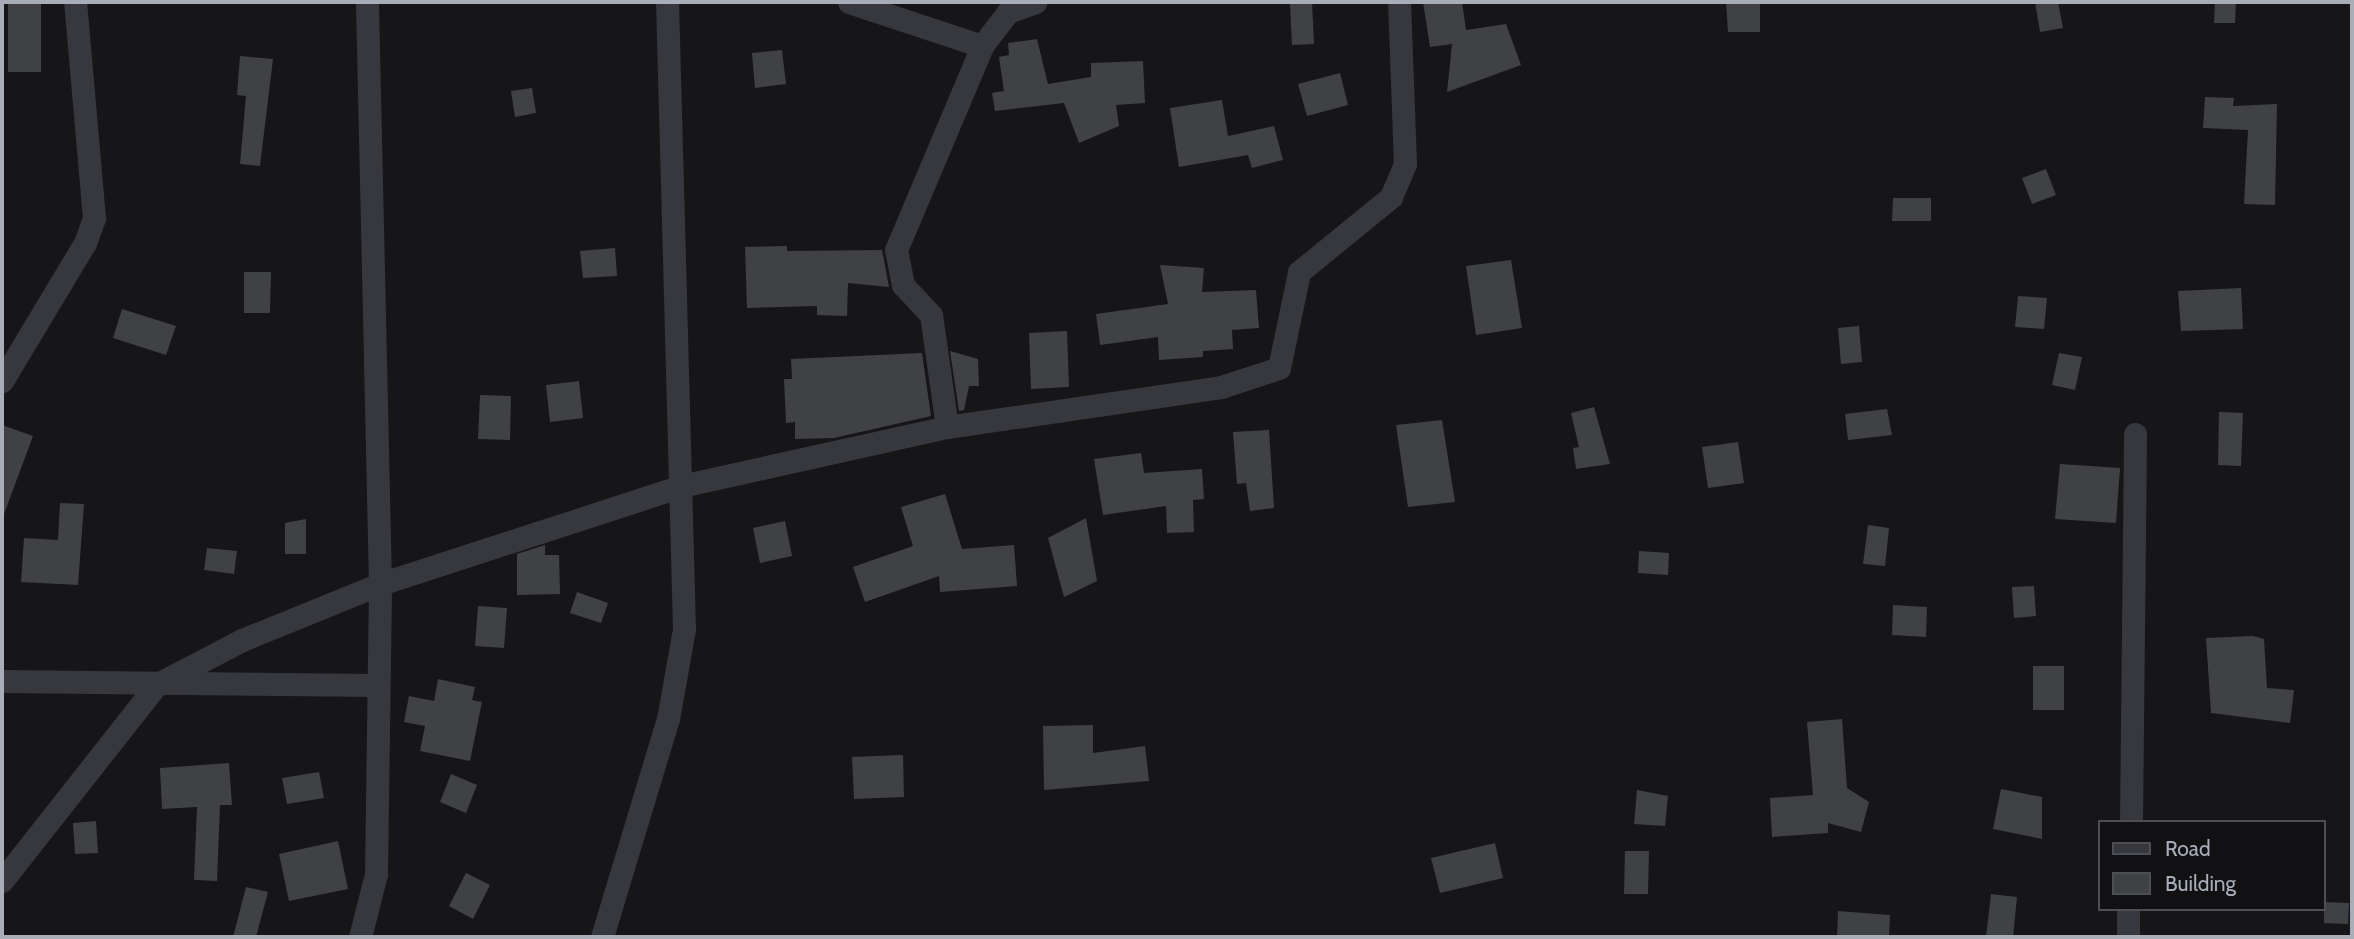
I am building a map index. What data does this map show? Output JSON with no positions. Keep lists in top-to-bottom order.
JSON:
{
  "legend": ["Road", "Building"]
}
